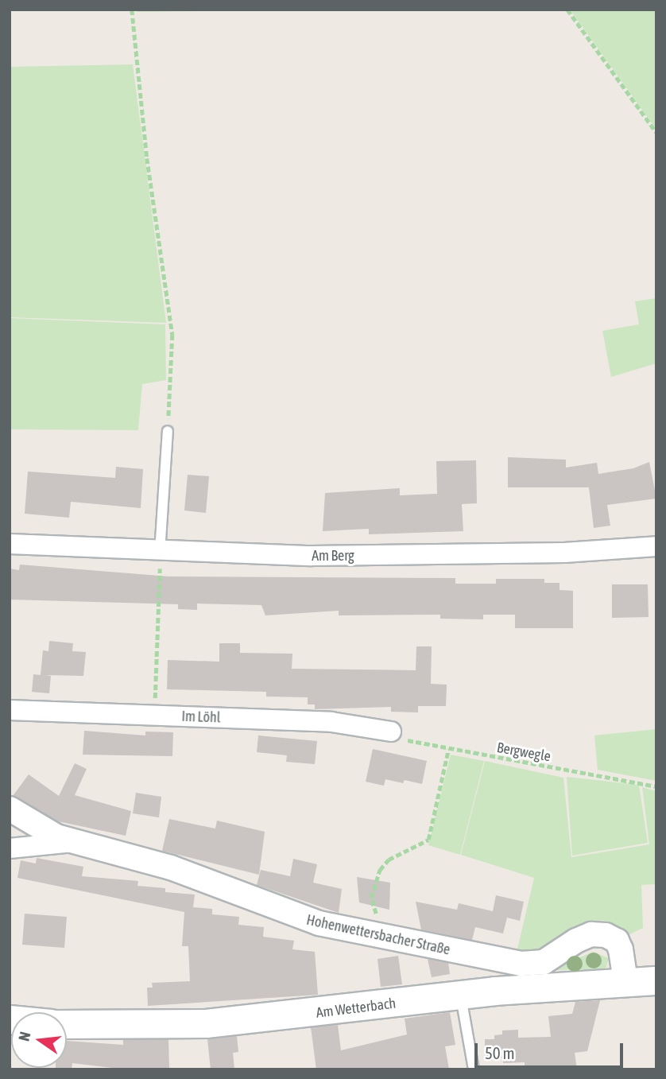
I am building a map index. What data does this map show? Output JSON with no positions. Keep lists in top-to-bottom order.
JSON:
{
  "streets": {
    "main road": ["Am Wetterbach"],
    "street": ["Am Berg", "Im Löhl", "Hohenwettersbacher Straße"],
    "path": ["Bergwegle"]
  },
  "crossings": [
    ["Im Löhl", "Bergwegle"],
    ["Hohenwettersbacher Straße", "Am Wetterbach"]
  ],
  "scale_bar": "50 m",
  "north": "left"
}
